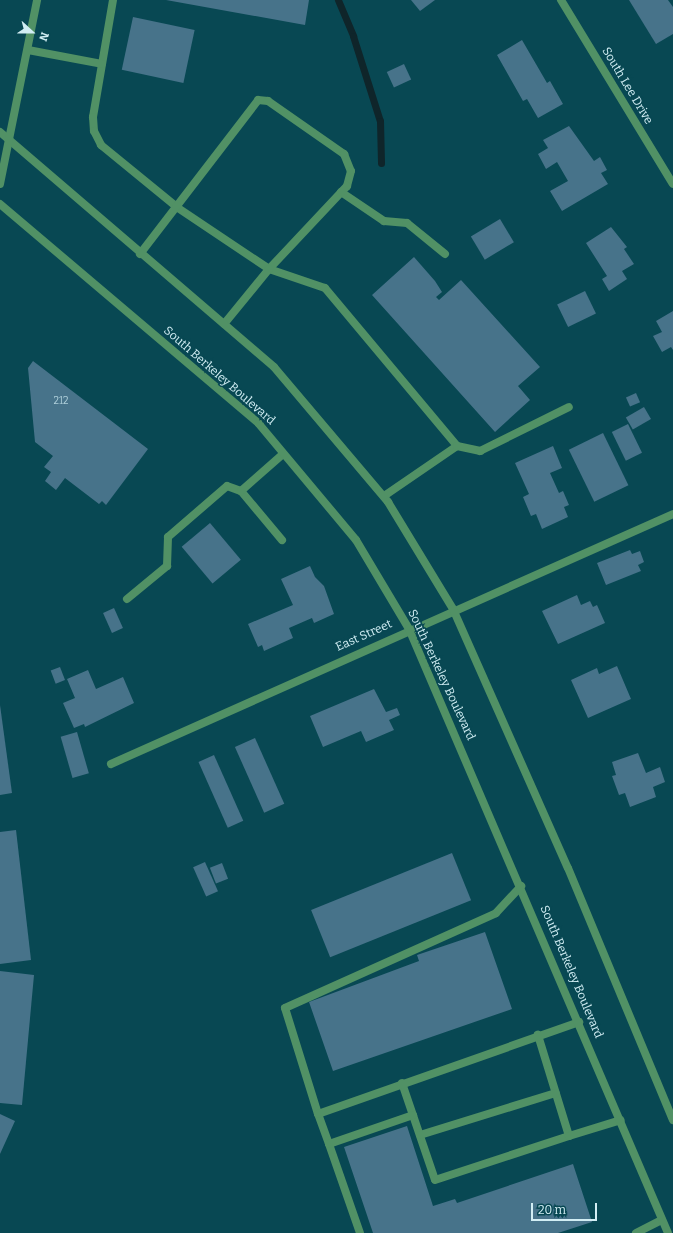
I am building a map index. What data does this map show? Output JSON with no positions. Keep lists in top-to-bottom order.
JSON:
{
  "streets": {
    "street": ["South Lee Drive", "South Berkeley Boulevard", "East Street"]
  },
  "crossings": [
    ["South Berkeley Boulevard", "East Street"]
  ],
  "house_numbers": ["212"],
  "scale_bar": "20 m",
  "north": "right"
}
